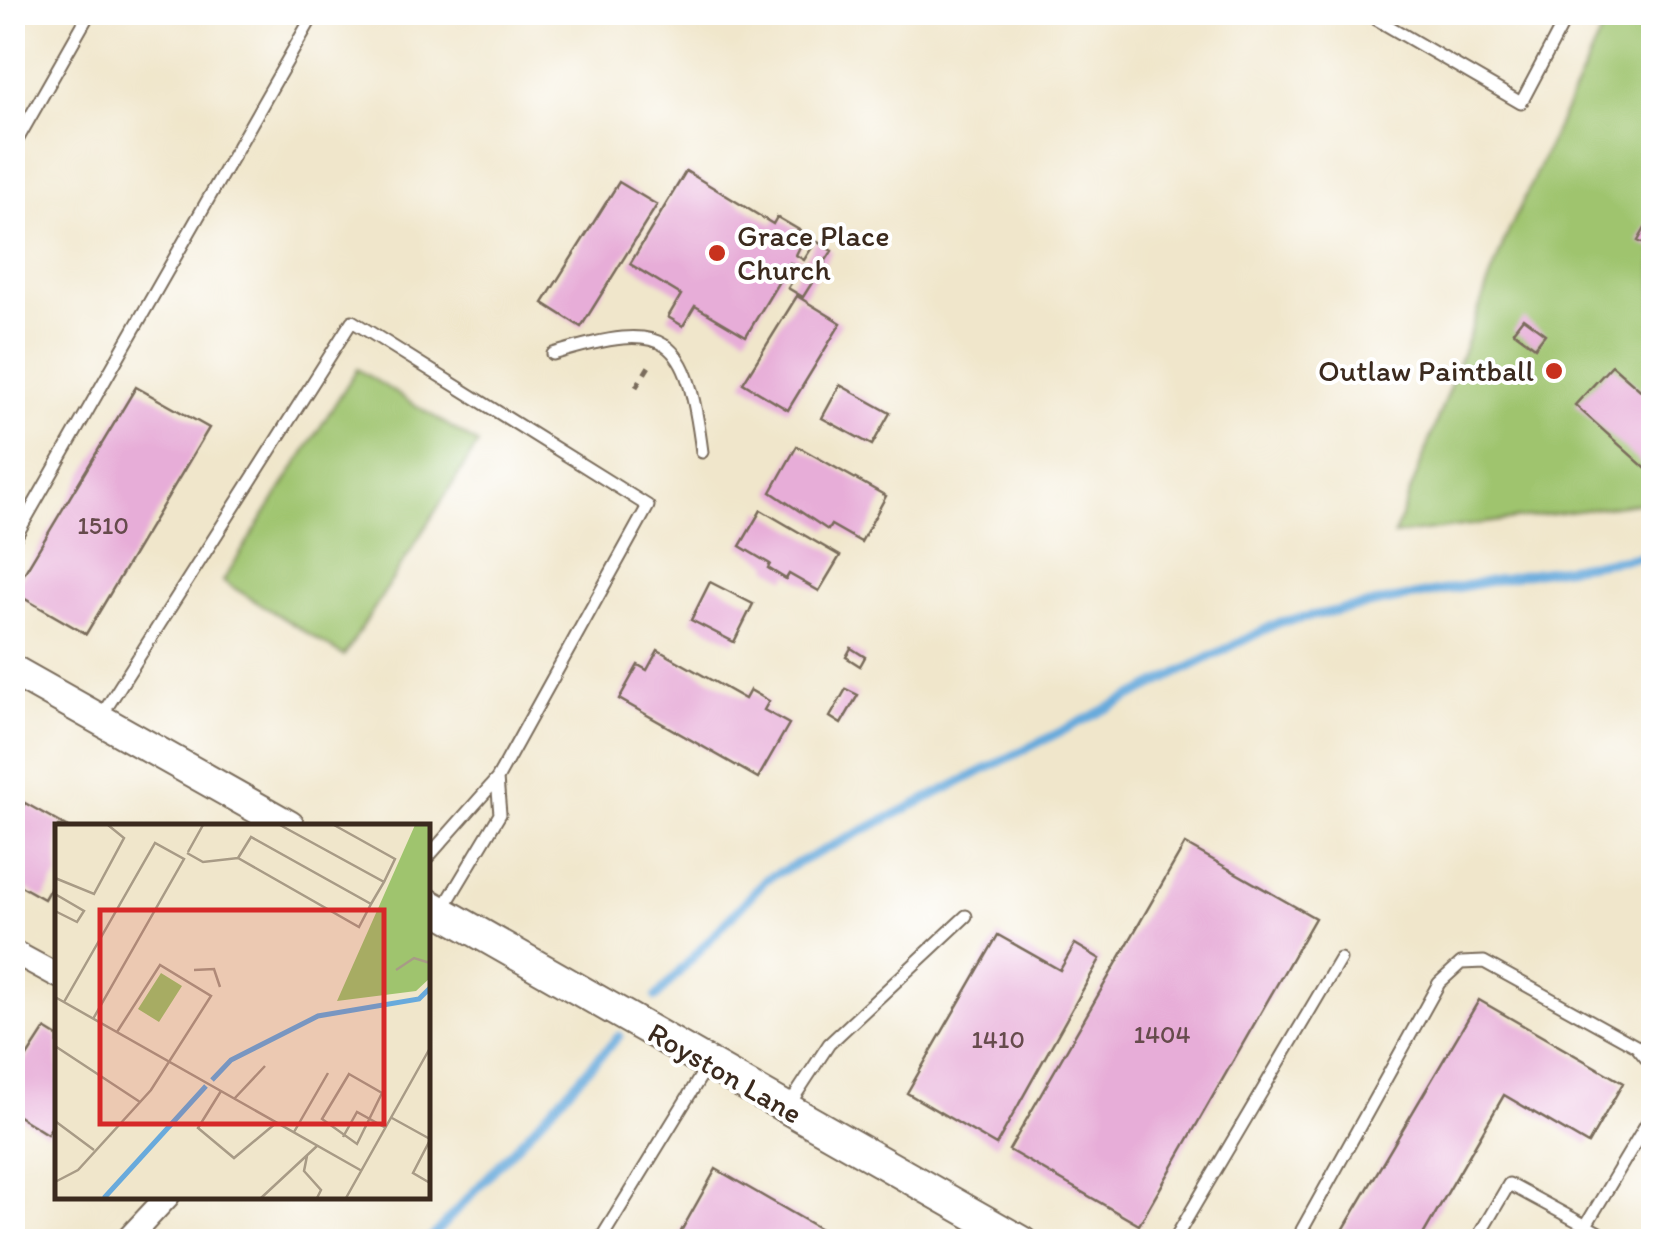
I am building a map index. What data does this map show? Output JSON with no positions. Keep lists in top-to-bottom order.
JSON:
{
  "streets": {
    "street": ["Royston Lane"]
  },
  "places": ["Grace Place Church", "Outlaw Paintball"],
  "house_numbers": ["1510", "1404", "1410"]
}
